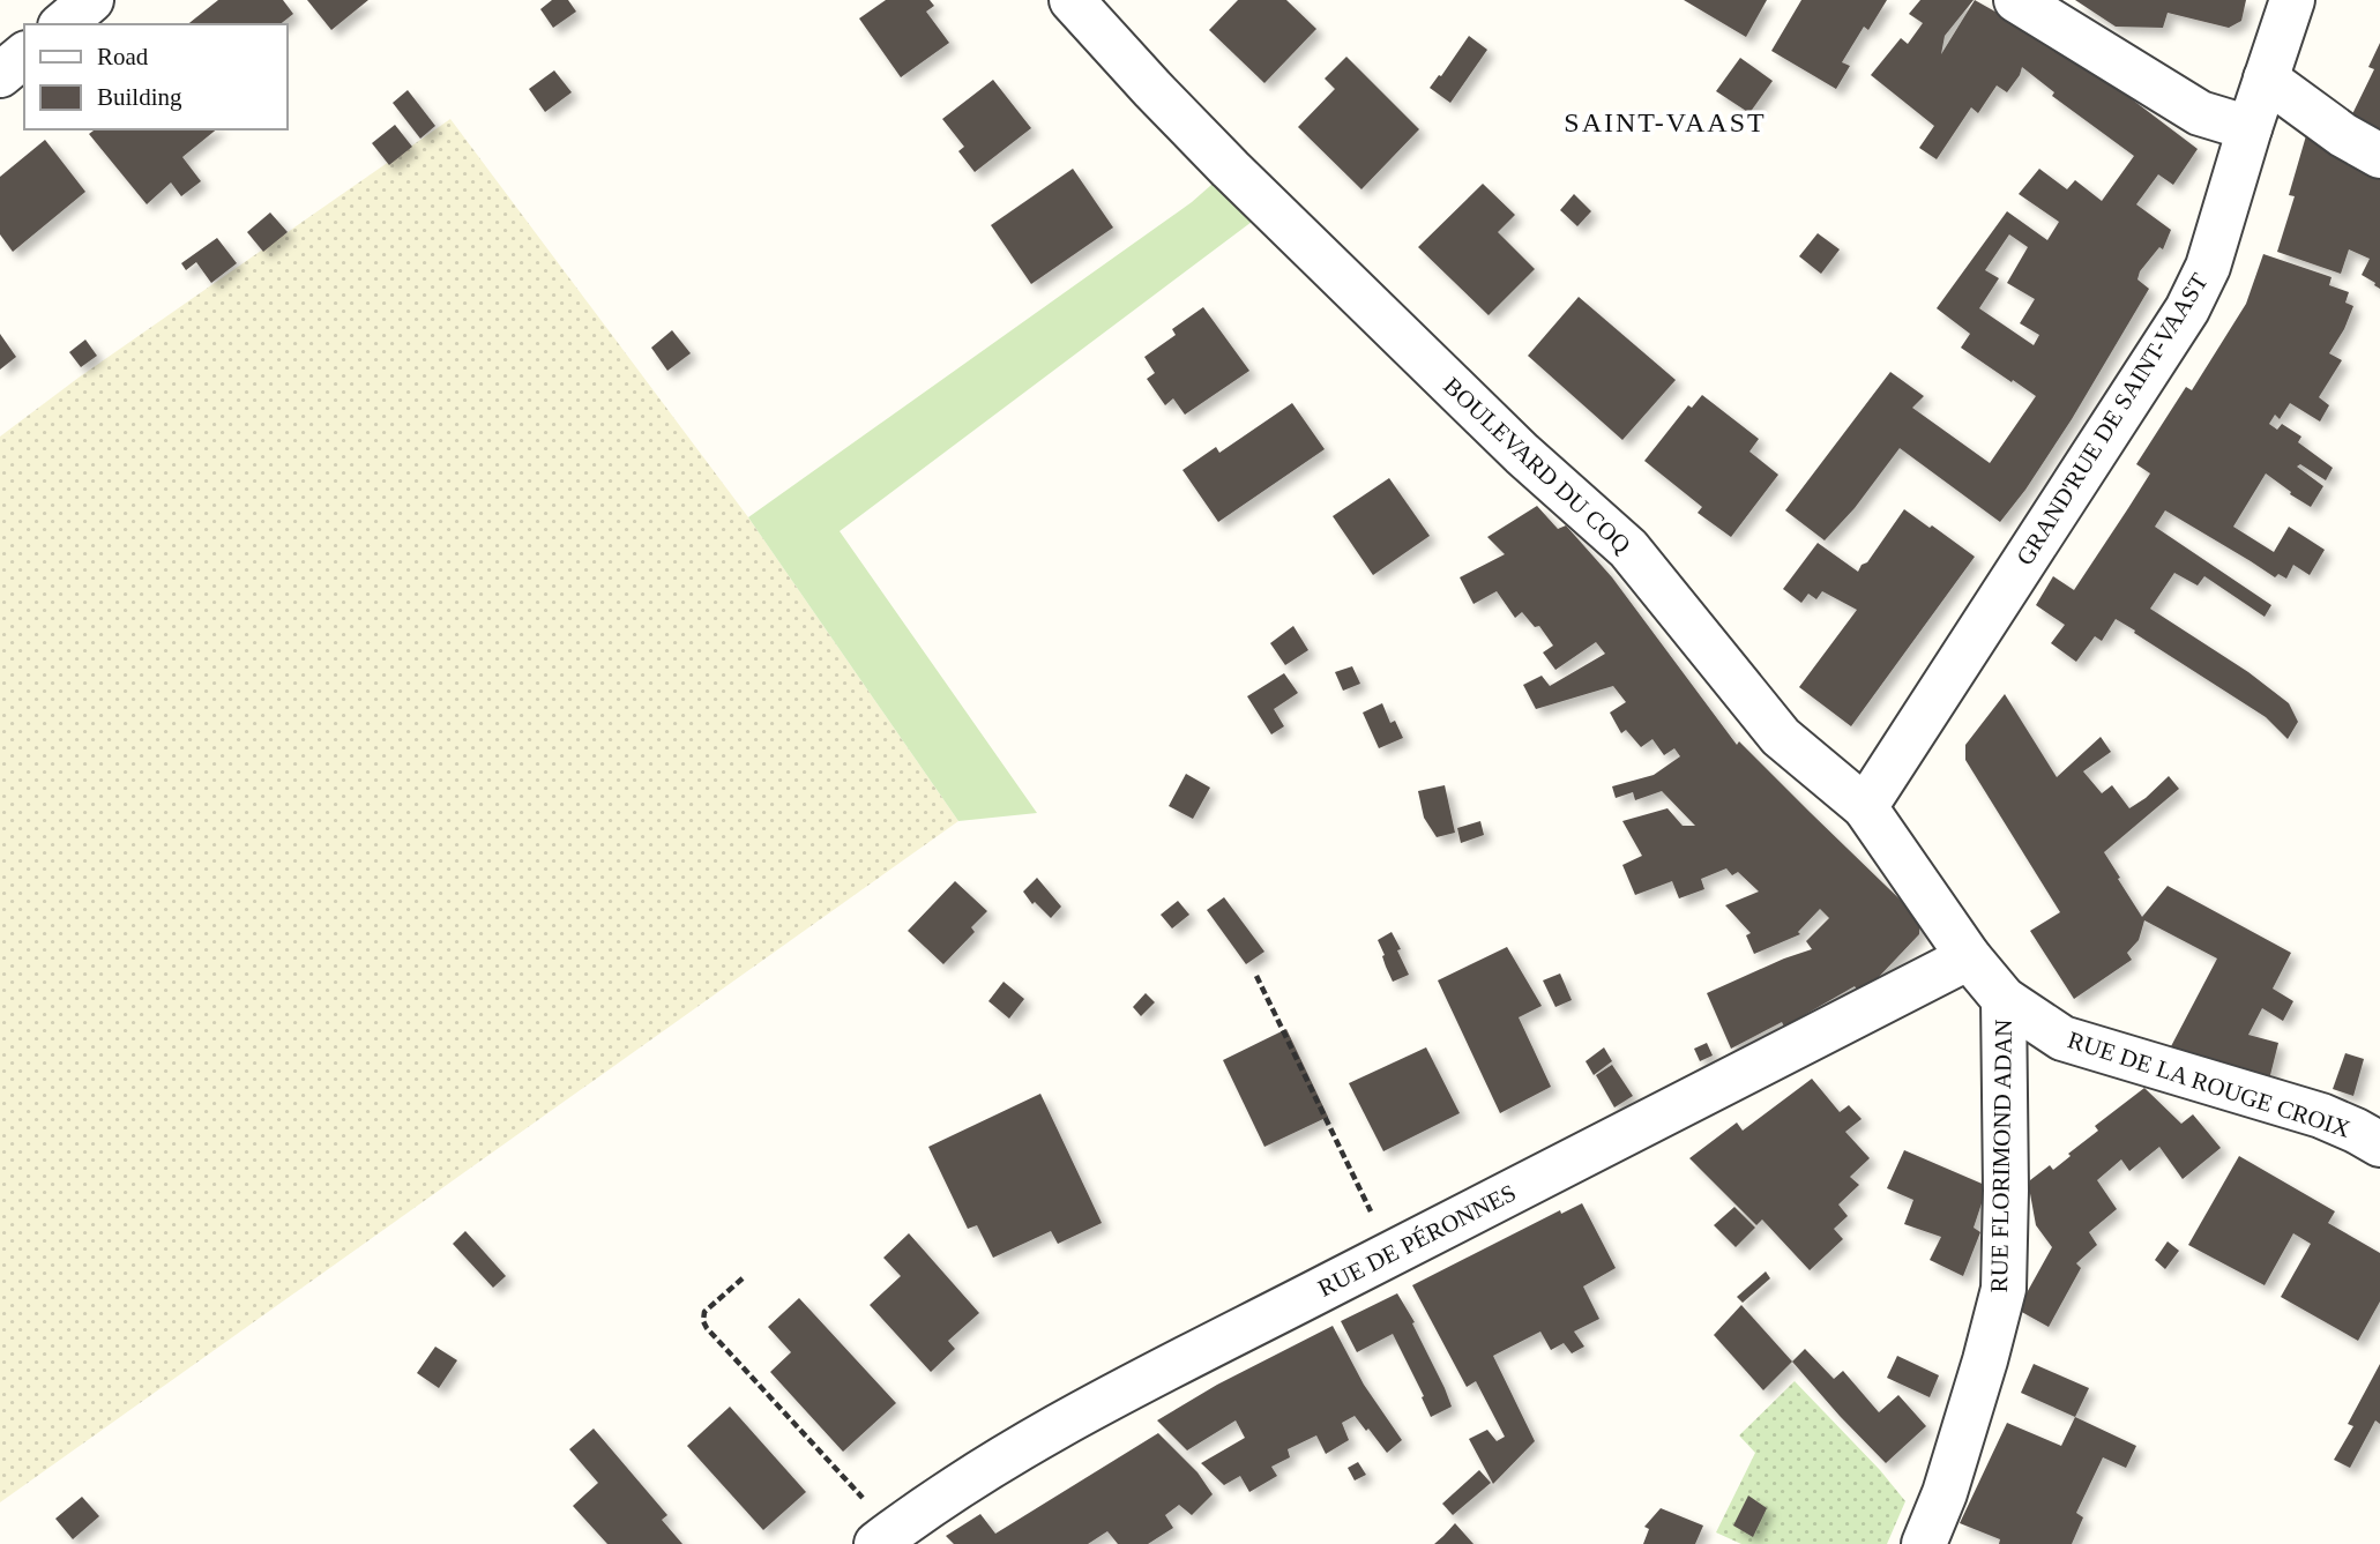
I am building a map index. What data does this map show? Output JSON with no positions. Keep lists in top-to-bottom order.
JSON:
{
  "streets": {
    "street": [
      "GRAND'RUE DE SAINT-VAAST",
      "BOULEVARD DU COQ",
      "RUE DE LA ROUGE CROIX",
      "RUE FLORIMOND ADAN",
      "RUE DE PÉRONNES"
    ]
  },
  "crossings": [
    ["GRAND'RUE DE SAINT-VAAST", "BOULEVARD DU COQ"],
    ["BOULEVARD DU COQ", "RUE DE LA ROUGE CROIX"],
    ["BOULEVARD DU COQ", "RUE DE PÉRONNES"],
    ["RUE DE LA ROUGE CROIX", "RUE FLORIMOND ADAN"],
    ["RUE DE LA ROUGE CROIX", "RUE DE PÉRONNES"]
  ],
  "districts": ["SAINT-VAAST"],
  "legend": ["Road", "Building"]
}
